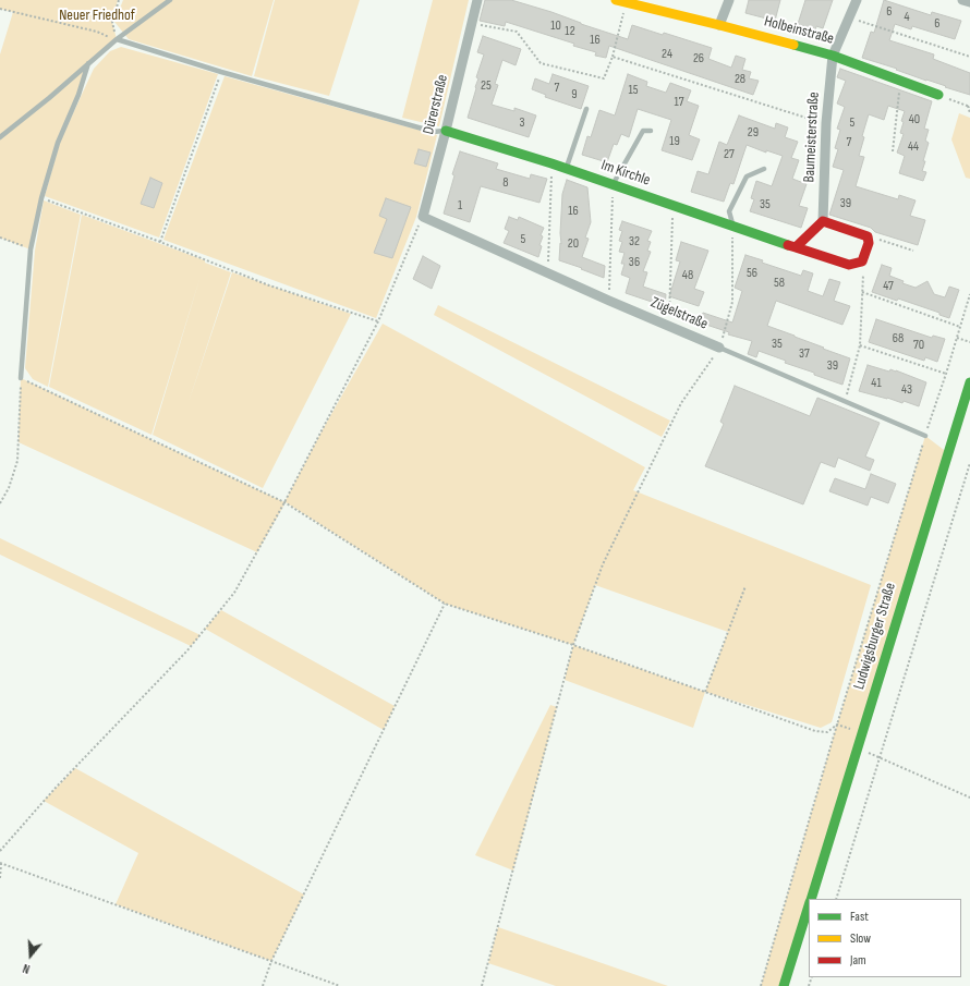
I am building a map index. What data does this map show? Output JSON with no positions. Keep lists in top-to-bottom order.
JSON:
{
  "streets": {
    "street": [
      "Holbeinstraße",
      "Dürerstraße",
      "Baumeisterstraße",
      "Im Kirchle",
      "Zügelstraße",
      "Ludwigsburger Straße"
    ]
  },
  "crossings": [
    ["Holbeinstraße", "Baumeisterstraße"],
    ["Dürerstraße", "Im Kirchle"],
    ["Dürerstraße", "Zügelstraße"]
  ],
  "parks": ["Neuer Friedhof"],
  "house_numbers": [
    "6",
    "4",
    "6",
    "10",
    "12",
    "16",
    "24",
    "26",
    "28",
    "25",
    "7",
    "15",
    "9",
    "17",
    "40",
    "3",
    "5",
    "29",
    "19",
    "7",
    "44",
    "27",
    "8",
    "39",
    "35",
    "1",
    "16",
    "5",
    "32",
    "20",
    "36",
    "56",
    "48",
    "58",
    "47",
    "68",
    "35",
    "70",
    "37",
    "39",
    "41",
    "43"
  ],
  "legend": ["Fast", "Slow", "Jam"],
  "north": "bottom"
}
